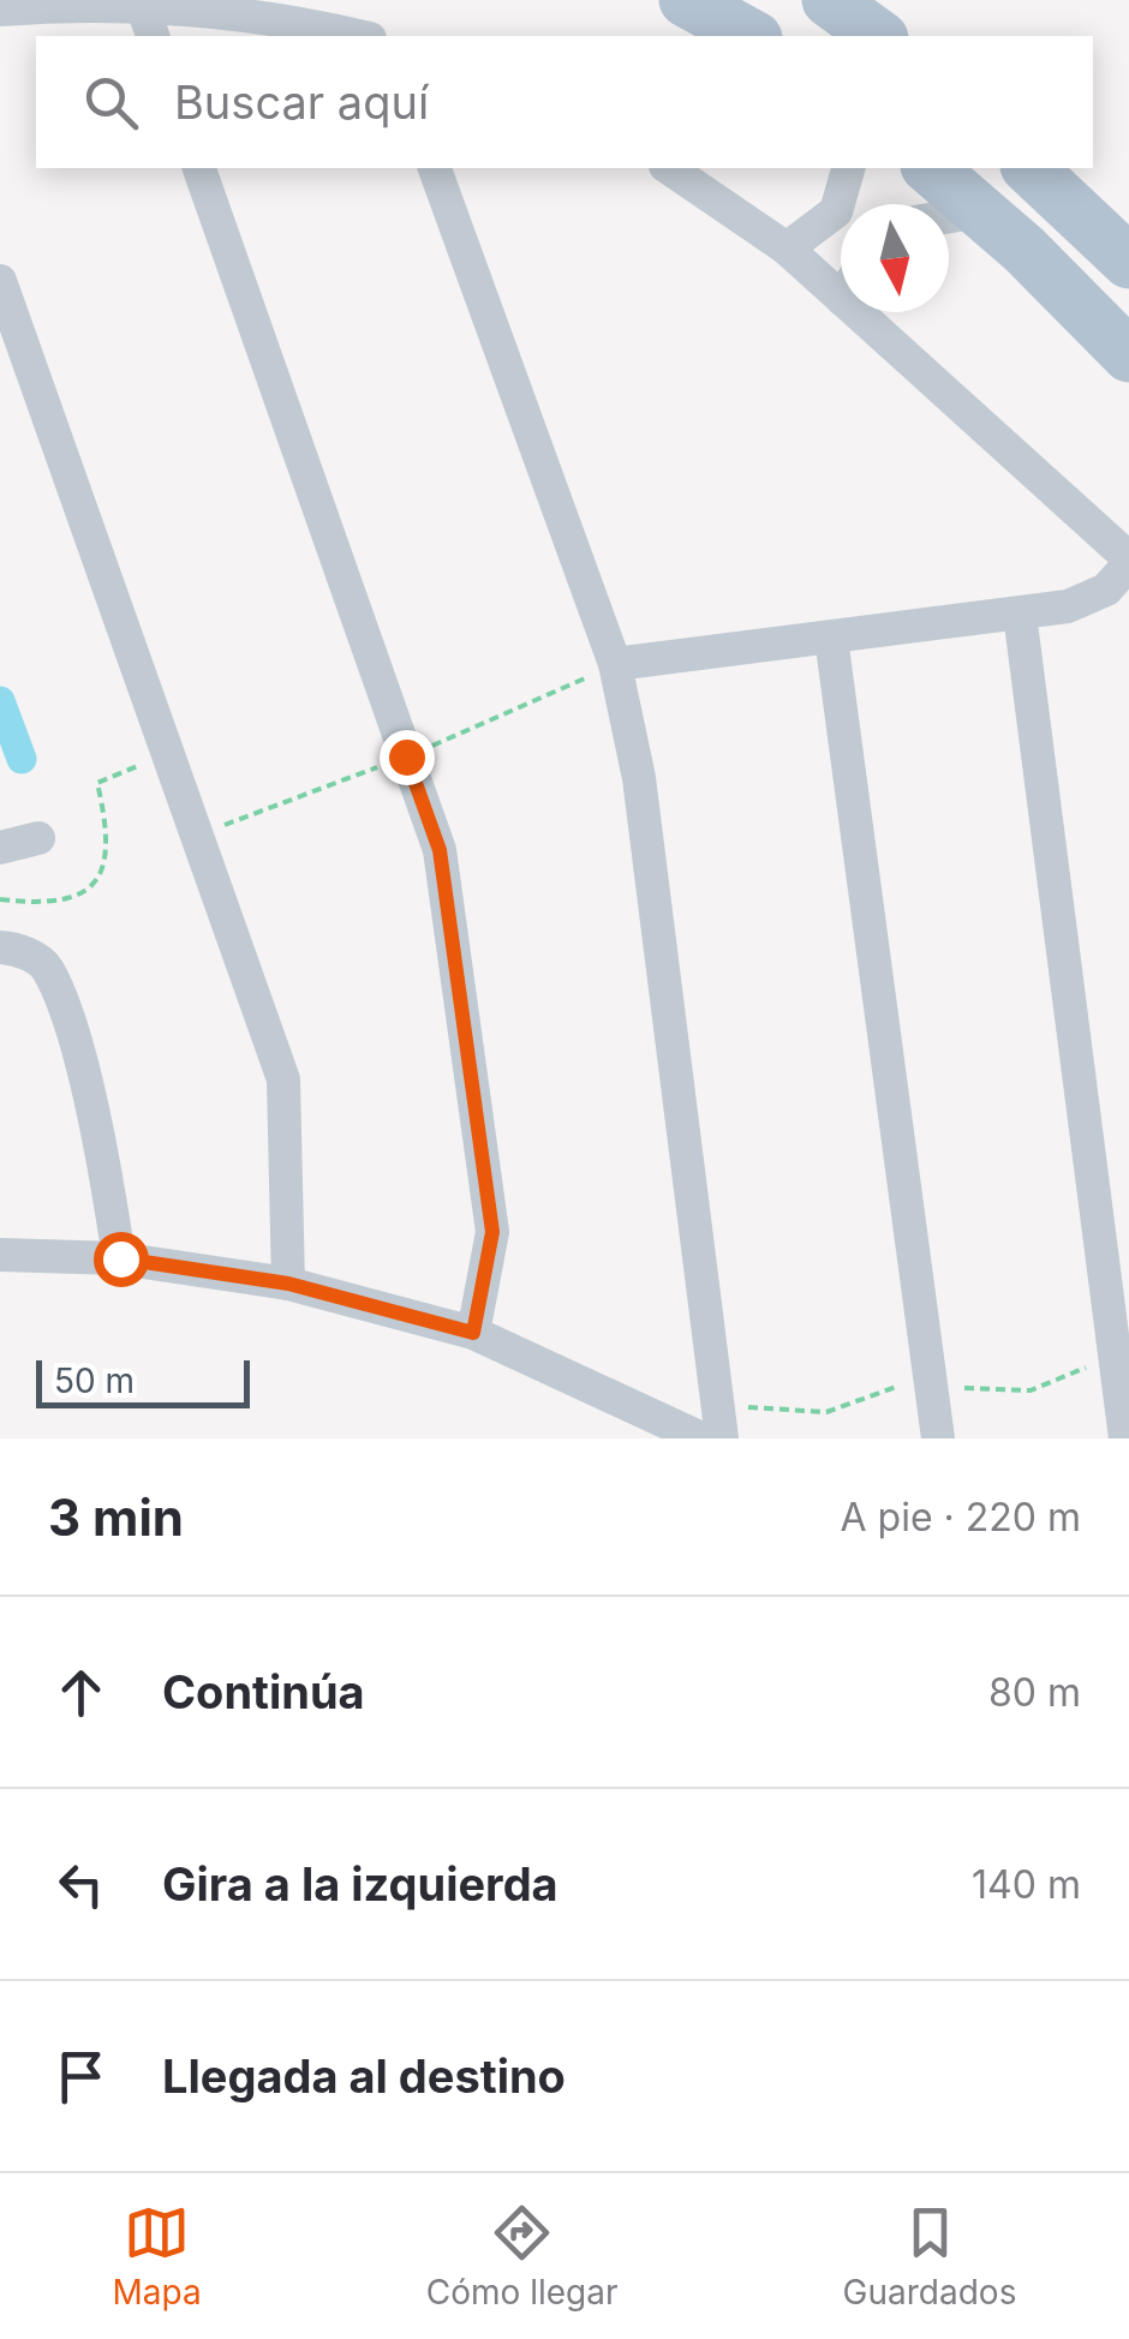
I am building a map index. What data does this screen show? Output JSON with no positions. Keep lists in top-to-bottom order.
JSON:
{
  "scale_bar": "50 m",
  "north": "bottom",
  "page": {
    "search": "Buscar aquí",
    "scale": "50 m",
    "heading": ["3 min", "A pie · 220 m"],
    "list": [
      ["Continúa", "80 m"],
      ["Gira a la izquierda", "140 m"],
      "Llegada al destino"
    ],
    "nav": ["Mapa", "Cómo llegar", "Guardados"]
  }
}
